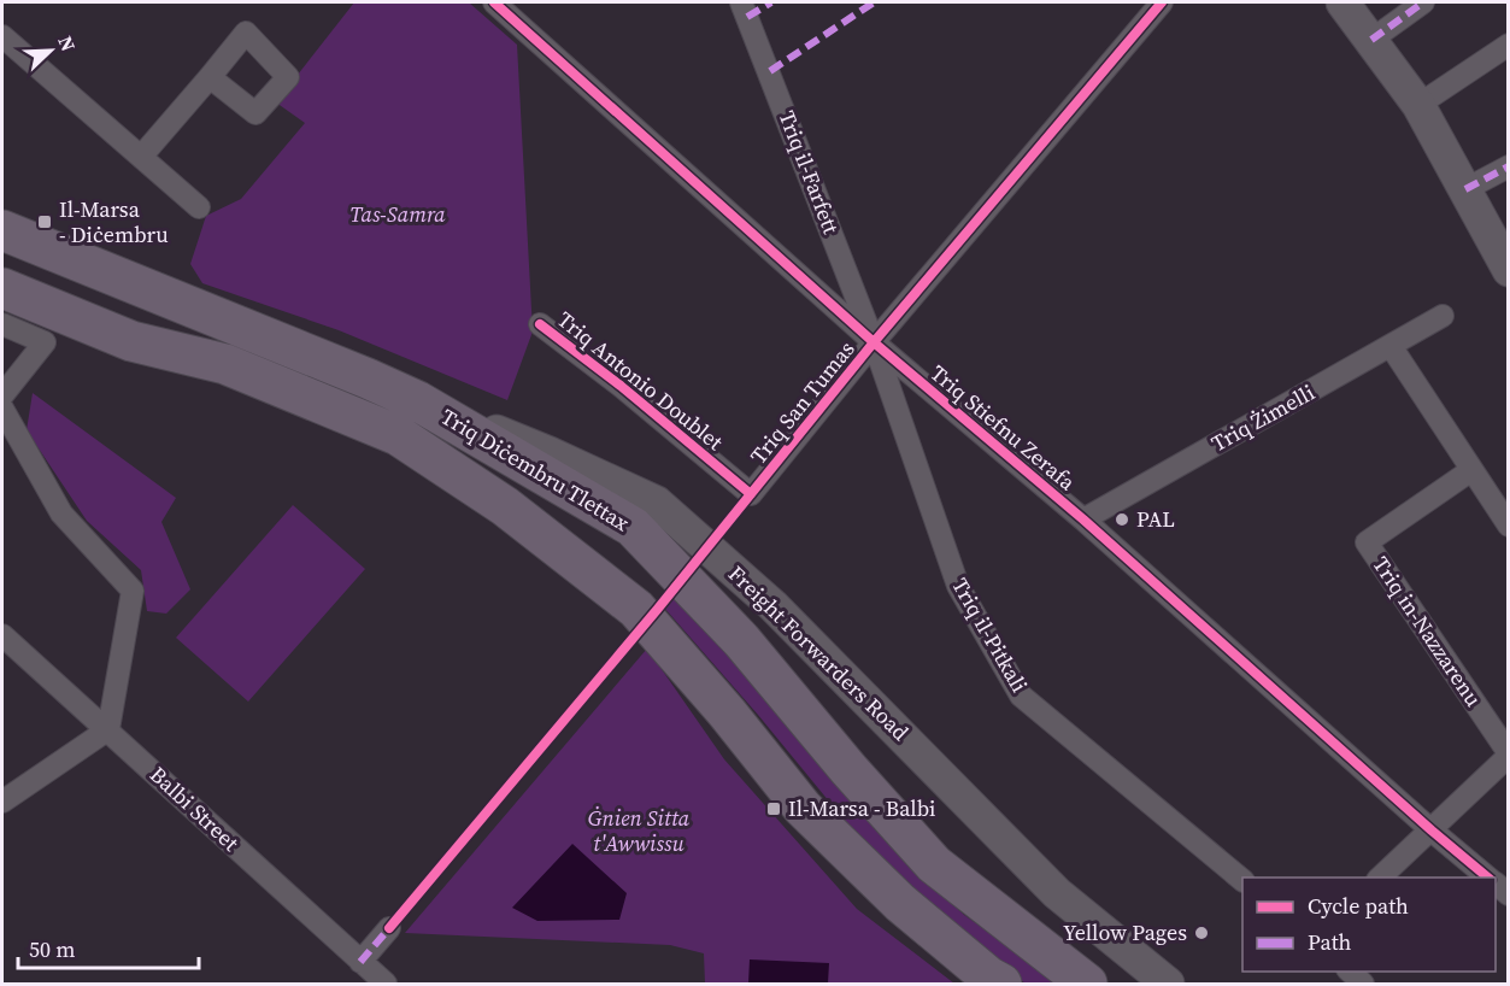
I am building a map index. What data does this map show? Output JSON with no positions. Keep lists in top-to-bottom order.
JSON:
{
  "streets": {
    "highway": ["Triq Diċembru Tlettax"],
    "main road": ["Freight Forwarders Road"],
    "street": [
      "Triq il-Farfett",
      "Triq Antonio Doublet",
      "Triq San Tumas",
      "Triq Żimelli",
      "Triq Stiefnu Zerafa",
      "Triq in-Nazzarenu",
      "Triq il-Pitkali",
      "Balbi Street"
    ]
  },
  "crossings": [
    ["Triq il-Farfett", "Triq San Tumas"],
    ["Triq il-Farfett", "Triq Stiefnu Zerafa"],
    ["Triq il-Farfett", "Triq il-Pitkali"],
    ["Triq Antonio Doublet", "Triq San Tumas"],
    ["Triq San Tumas", "Triq Stiefnu Zerafa"],
    ["Triq San Tumas", "Triq il-Pitkali"],
    ["Triq Żimelli", "Triq Stiefnu Zerafa"],
    ["Triq Stiefnu Zerafa", "Triq il-Pitkali"],
    ["Triq Diċembru Tlettax", "Freight Forwarders Road"]
  ],
  "parks": ["Tas-Samra", "Ġnien Sitta t'Awwissu"],
  "places": {
    "transit": ["Il-Marsa - Diċembru", "Il-Marsa - Balbi"],
    "other": ["PAL", "Yellow Pages"]
  },
  "legend": ["Cycle path", "Path"],
  "scale_bar": "50 m",
  "north": "top right"
}
